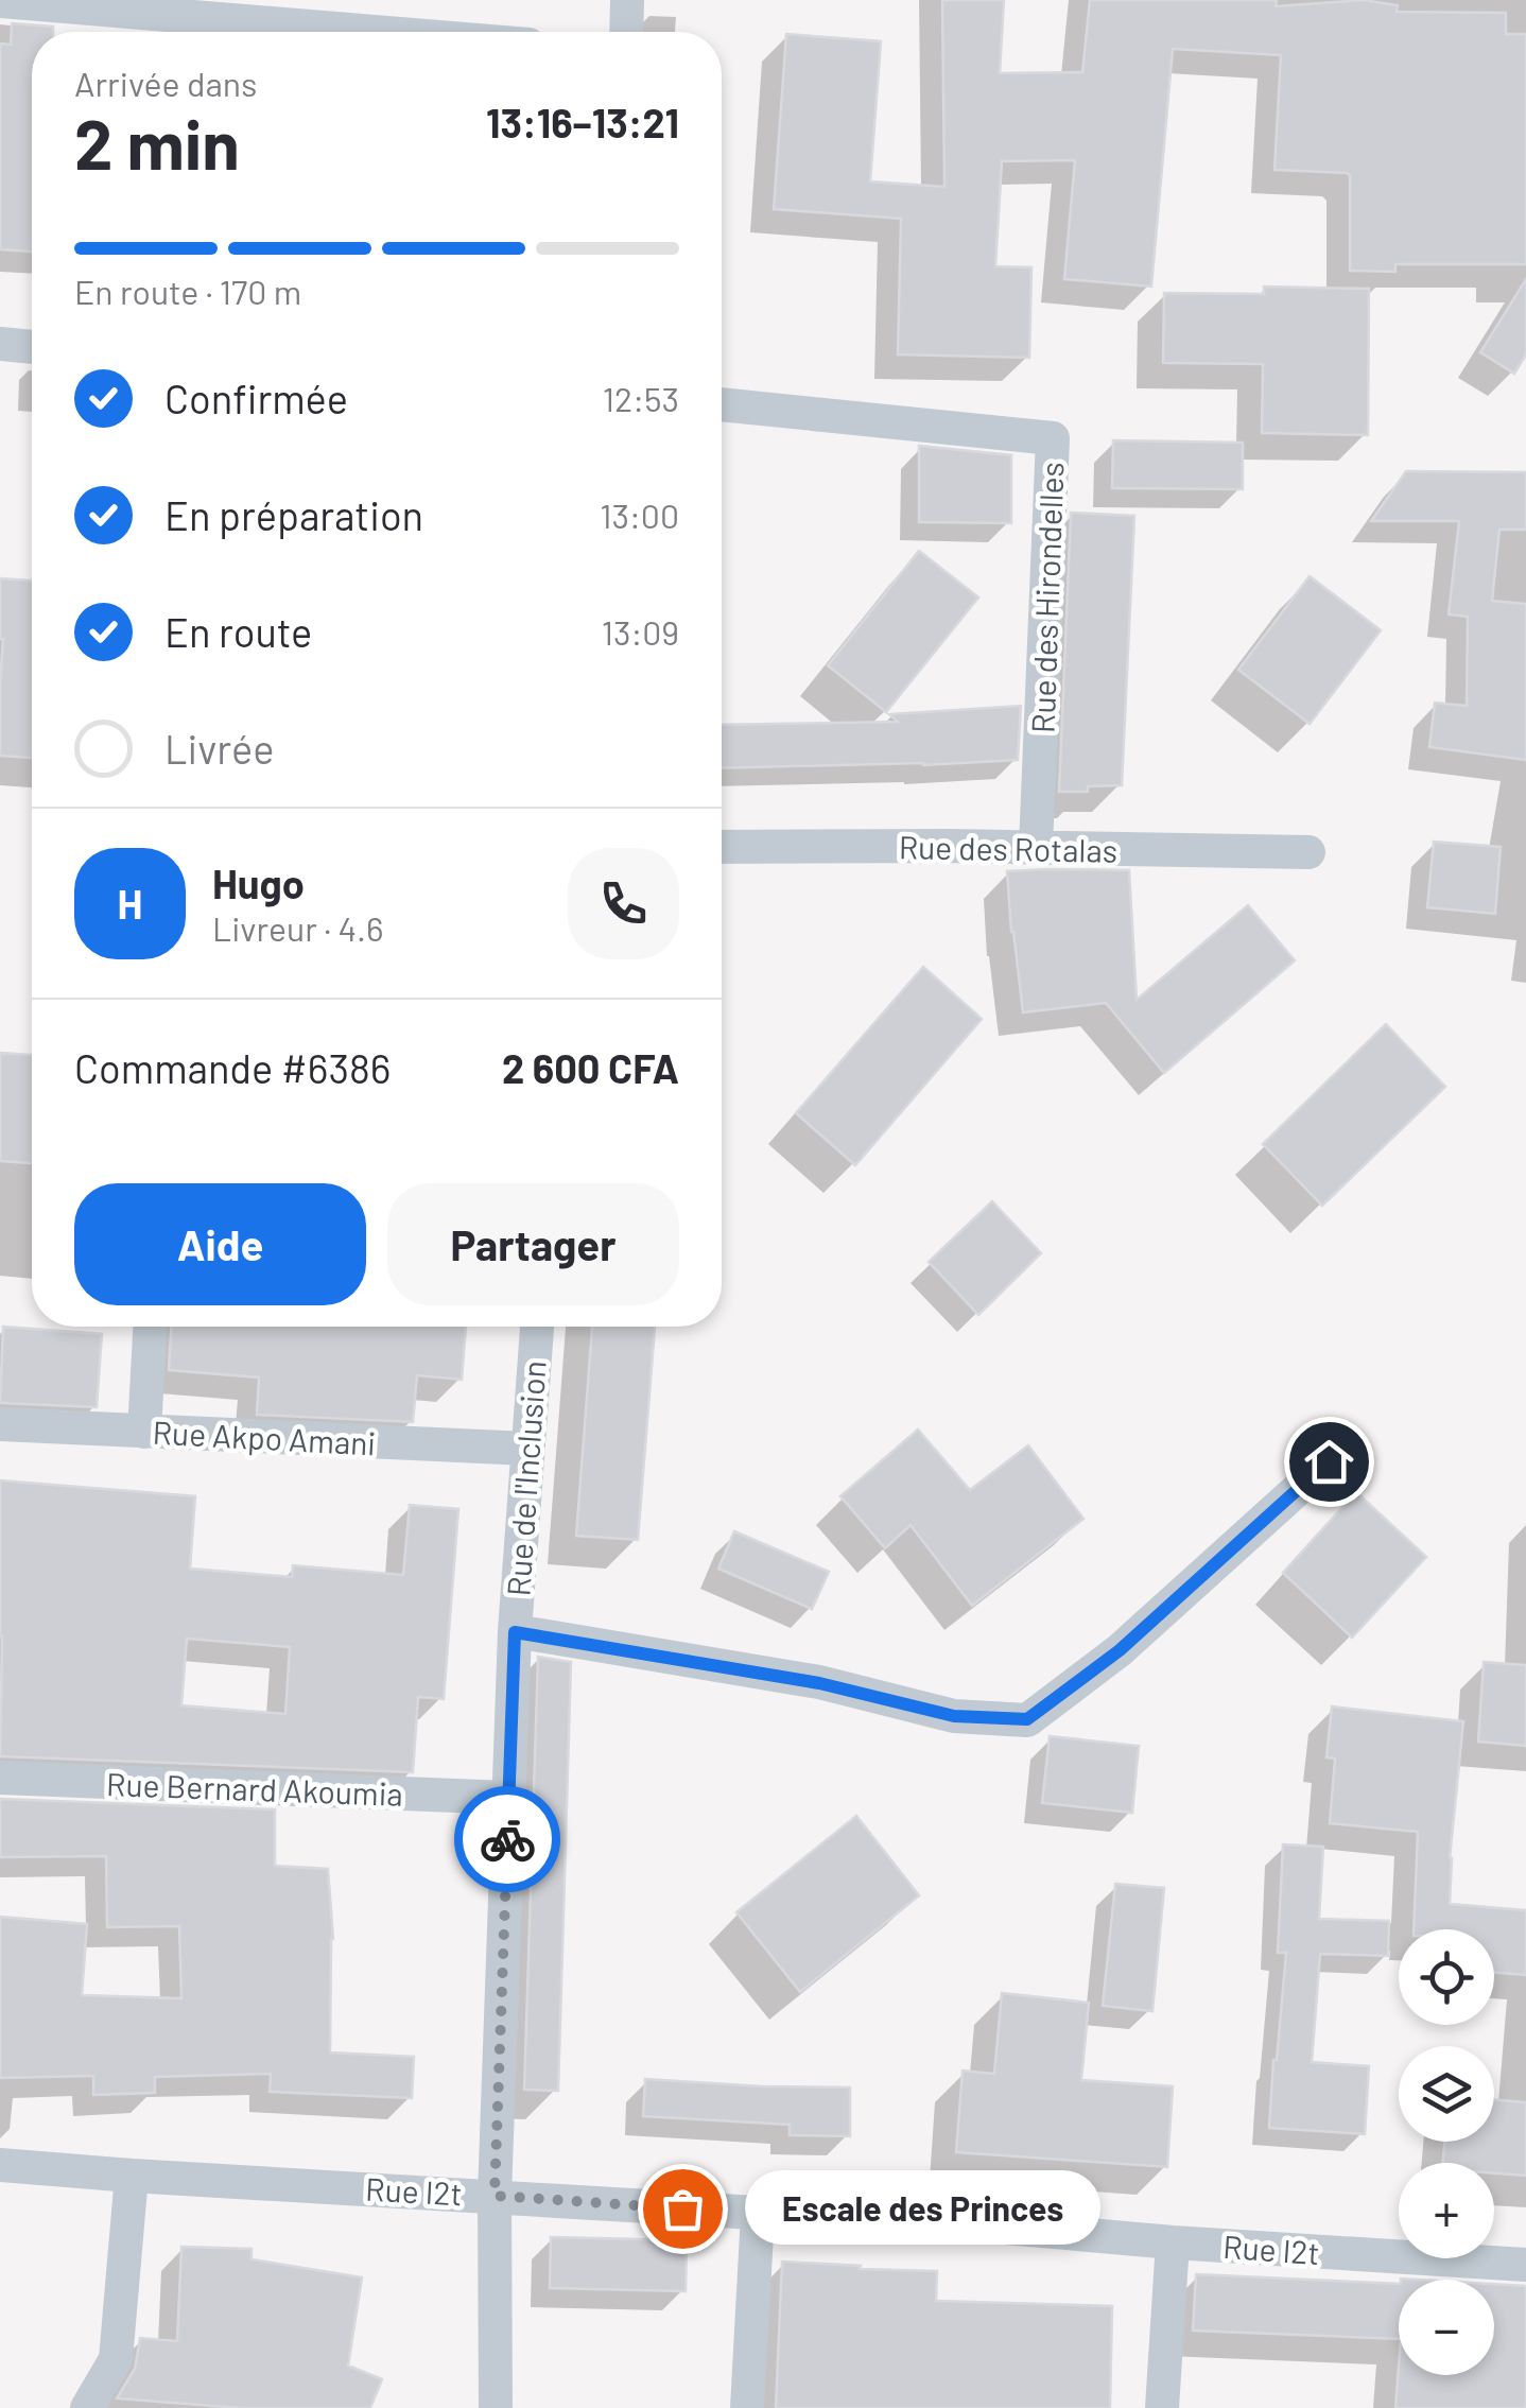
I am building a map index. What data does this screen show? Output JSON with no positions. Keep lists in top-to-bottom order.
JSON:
{
  "streets": {
    "street": [
      "Rue des Hirondelles",
      "Rue des Rotalas",
      "Rue Akpo Amani",
      "Rue de l'Inclusion",
      "Rue Bernard Akoumia",
      "Rue I2t"
    ]
  },
  "crossings": [
    ["Rue des Hirondelles", "Rue des Rotalas"],
    ["Rue Akpo Amani", "Rue de l'Inclusion"],
    ["Rue de l'Inclusion", "Rue Bernard Akoumia"],
    ["Rue de l'Inclusion", "Rue I2t"]
  ],
  "places": ["Escale des Princes"],
  "page": {
    "heading": ["2 min", "Arrivée dans", "13:16–13:21"],
    "panel": [
      "Hugo",
      "Livreur · 4.6",
      "Commande #6386",
      "2 600 CFA"
    ],
    "bar": "En route · 170 m",
    "list": [
      ["Confirmée", "12:53"],
      ["En préparation", "13:00"],
      ["En route", "13:09"],
      "Livrée"
    ],
    "round": "H",
    "buttons": ["Aide", "Partager"],
    "map_buttons": ["+", "−"],
    "bubble": "Escale des Princes"
  }
}
